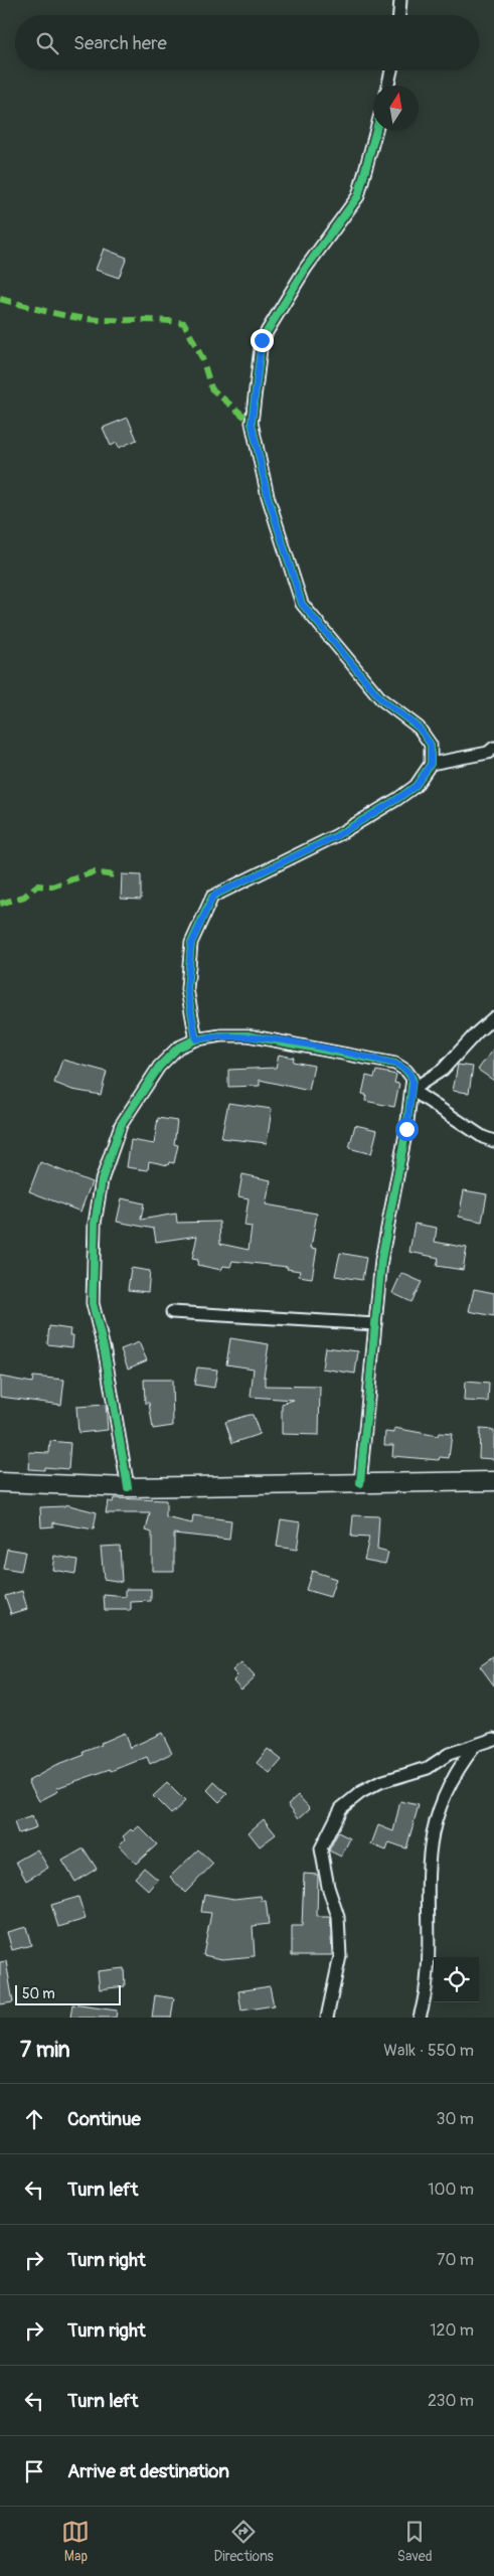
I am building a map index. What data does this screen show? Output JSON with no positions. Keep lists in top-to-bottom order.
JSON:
{
  "scale_bar": "50 m",
  "north": "top",
  "page": {
    "search": "Search here",
    "scale": "50 m",
    "heading": ["7 min", "Walk · 550 m"],
    "list": [
      ["Continue", "30 m"],
      ["Turn left", "100 m"],
      ["Turn right", "70 m"],
      ["Turn right", "120 m"],
      ["Turn left", "230 m"],
      "Arrive at destination"
    ],
    "nav": ["Map", "Directions", "Saved"]
  }
}
